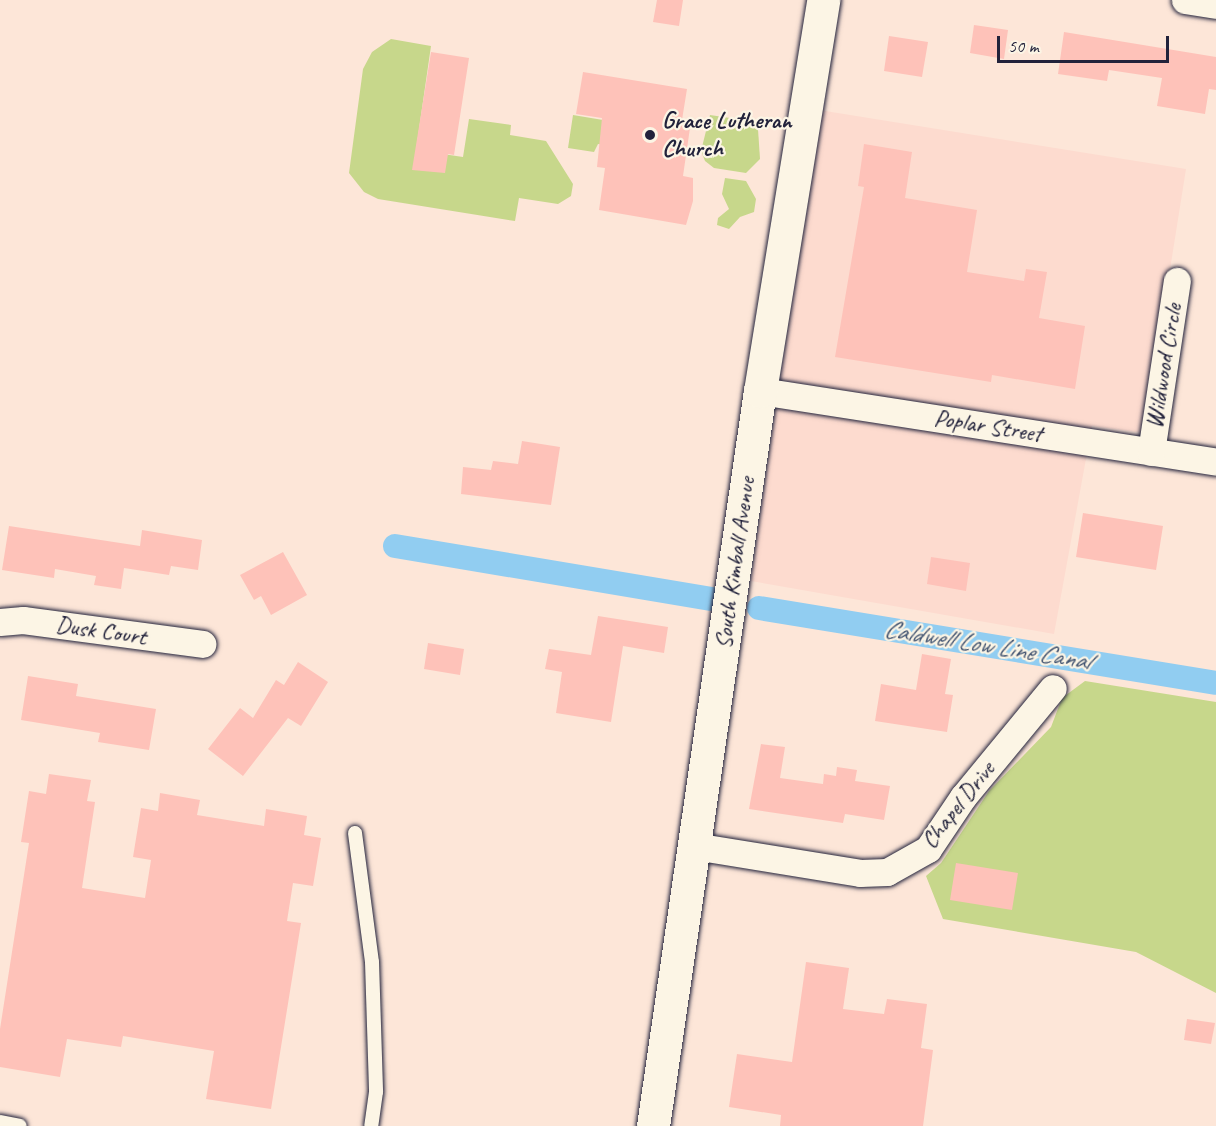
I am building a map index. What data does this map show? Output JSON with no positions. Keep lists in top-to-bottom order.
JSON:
{
  "streets": {
    "street": [
      "Wildwood Circle",
      "Poplar Street",
      "South Kimball Avenue",
      "Dusk Court",
      "Chapel Drive"
    ]
  },
  "crossings": [
    ["Wildwood Circle", "Poplar Street"],
    ["Poplar Street", "South Kimball Avenue"],
    ["South Kimball Avenue", "Chapel Drive"]
  ],
  "water": ["Caldwell Low Line Canal"],
  "places": ["Grace Lutheran Church"],
  "scale_bar": "50 m"
}
